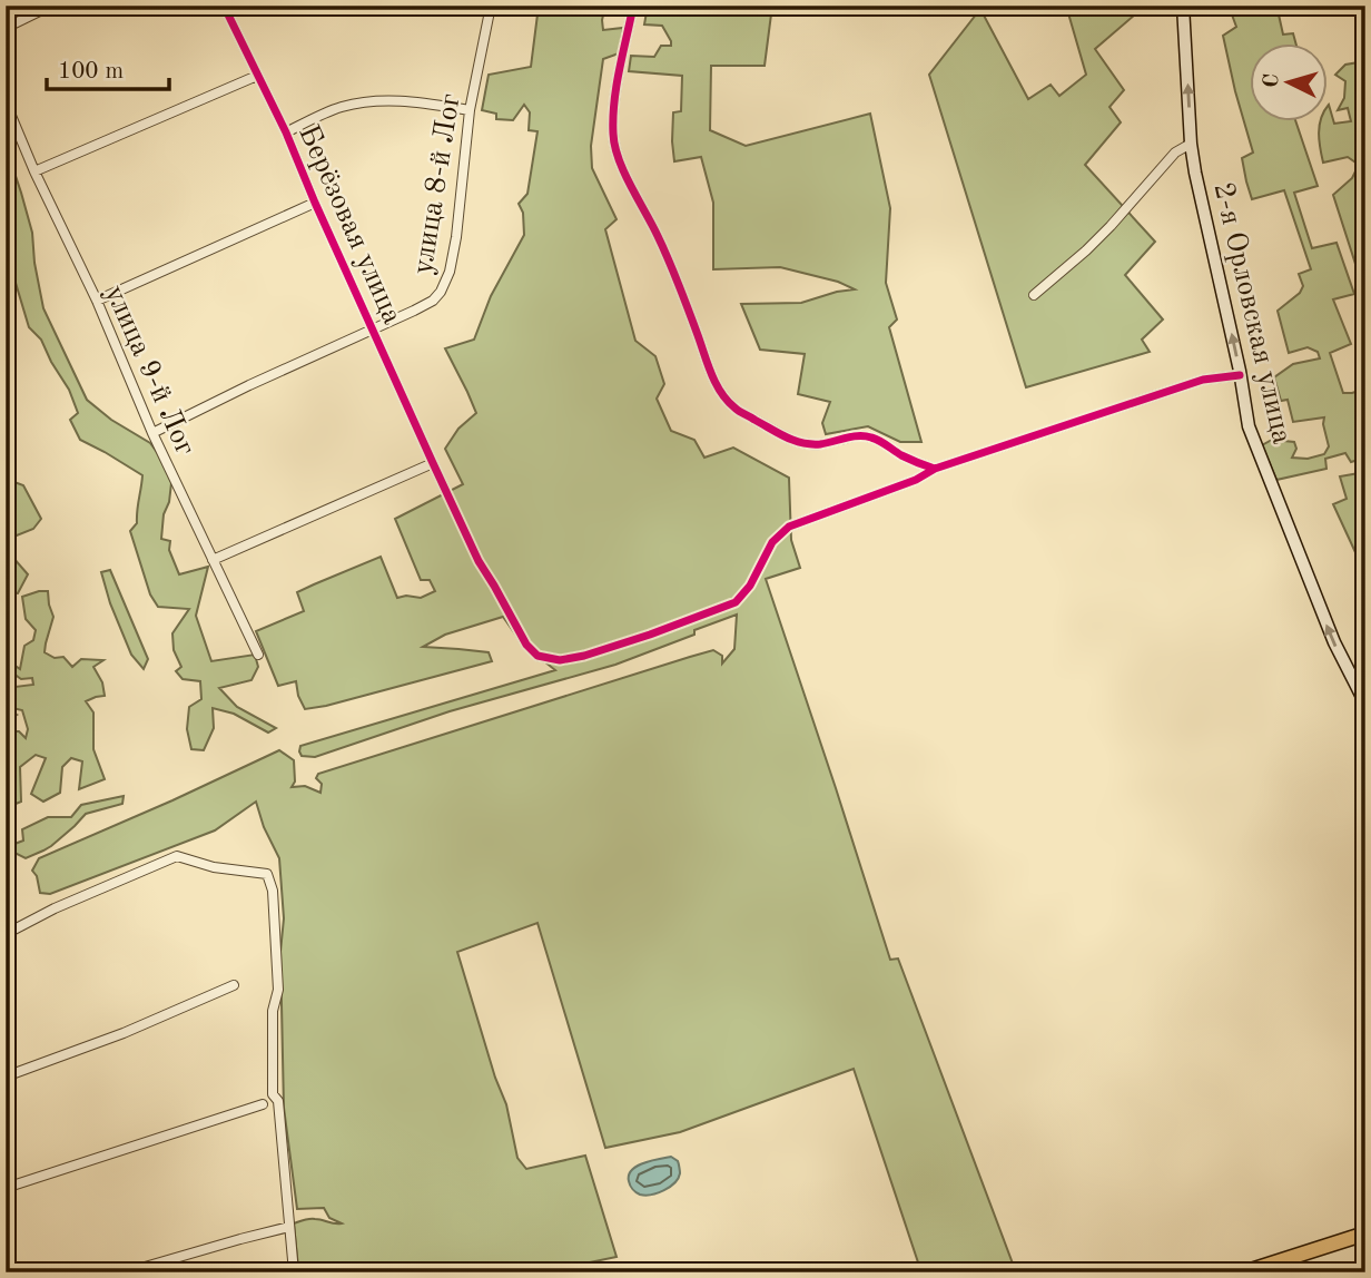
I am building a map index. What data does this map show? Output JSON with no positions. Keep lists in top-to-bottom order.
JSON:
{
  "streets": {
    "street": [
      "улица 8-й Лог",
      "Берёзовая улица",
      "2-я Орловская улица",
      "улица 9-й Лог"
    ]
  },
  "crossings": [
    ["улица 8-й Лог", "Берёзовая улица"],
    ["улица 8-й Лог", "улица 9-й Лог"],
    ["Берёзовая улица", "2-я Орловская улица"]
  ],
  "one_way": ["2-я Орловская улица"],
  "scale_bar": "100 m",
  "north": "left"
}
